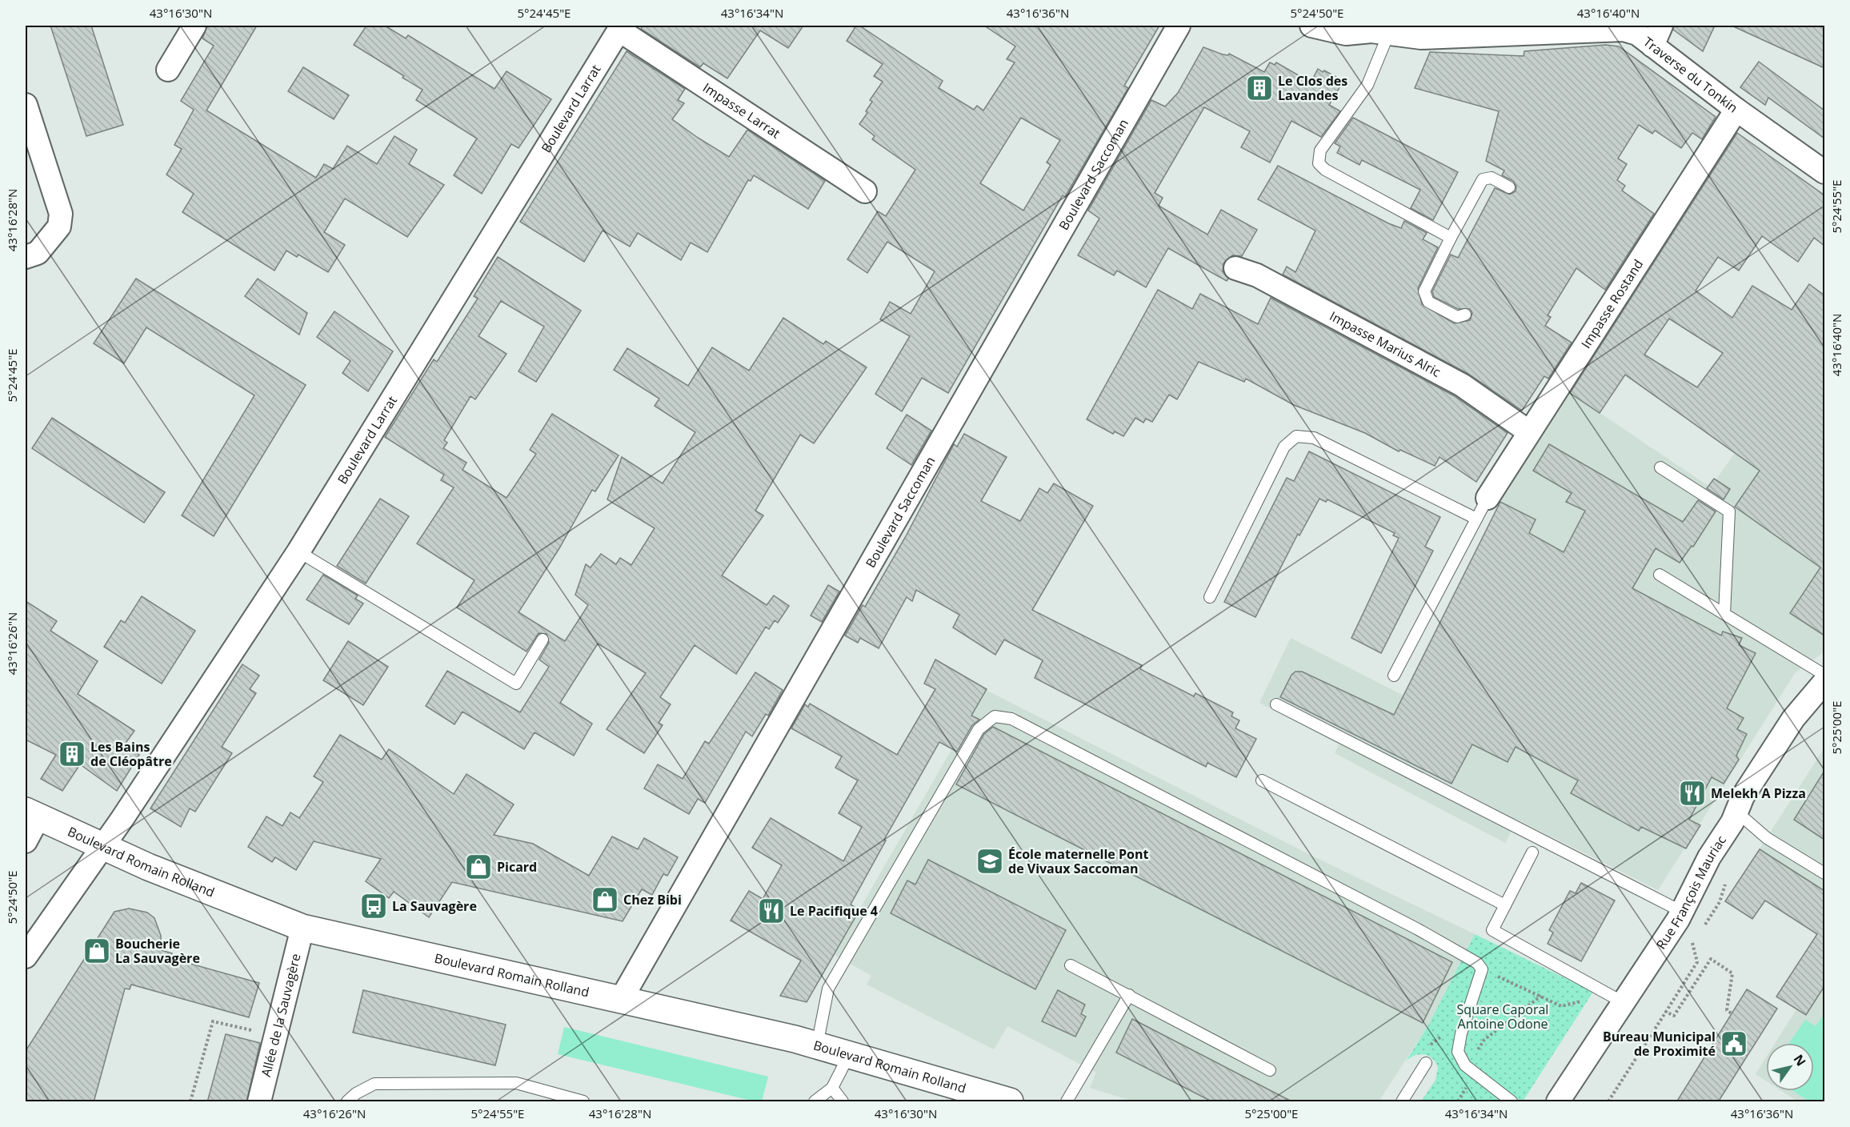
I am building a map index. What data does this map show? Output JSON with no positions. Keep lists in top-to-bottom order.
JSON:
{
  "streets": {
    "main road": ["Boulevard Romain Rolland"],
    "street": [
      "Traverse du Tonkin",
      "Boulevard Larrat",
      "Impasse Larrat",
      "Boulevard Saccoman",
      "Impasse Rostand",
      "Impasse Marius Alric",
      "Rue François Mauriac",
      "Allée de la Sauvagère"
    ]
  },
  "crossings": [
    ["Traverse du Tonkin", "Impasse Rostand"],
    ["Boulevard Larrat", "Impasse Larrat"],
    ["Boulevard Larrat", "Boulevard Romain Rolland"],
    ["Boulevard Saccoman", "Boulevard Romain Rolland"],
    ["Impasse Rostand", "Impasse Marius Alric"],
    ["Boulevard Romain Rolland", "Allée de la Sauvagère"]
  ],
  "parks": ["Square Caporal Antoine Odone"],
  "places": {
    "building": ["Le Clos des Lavandes", "Les Bains de Cléopâtre"],
    "restaurant": ["Melekh A Pizza", "Le Pacifique 4"],
    "school or university": ["École maternelle Pont de Vivaux Saccoman"],
    "shop": ["Picard", "Chez Bibi", "Boucherie La Sauvagère"],
    "bus stop": ["La Sauvagère"],
    "public building": ["Bureau Municipal de Proximité"]
  },
  "north": "top right",
  "coordinates": [
    "43°16'30\"N",
    "5°24'45\"E",
    "43°16'34\"N",
    "43°16'36\"N",
    "5°24'50\"E",
    "43°16'40\"N",
    "5°24'55\"E",
    "43°16'28\"N",
    "43°16'26\"N",
    "5°25'00\"E"
  ]
}
